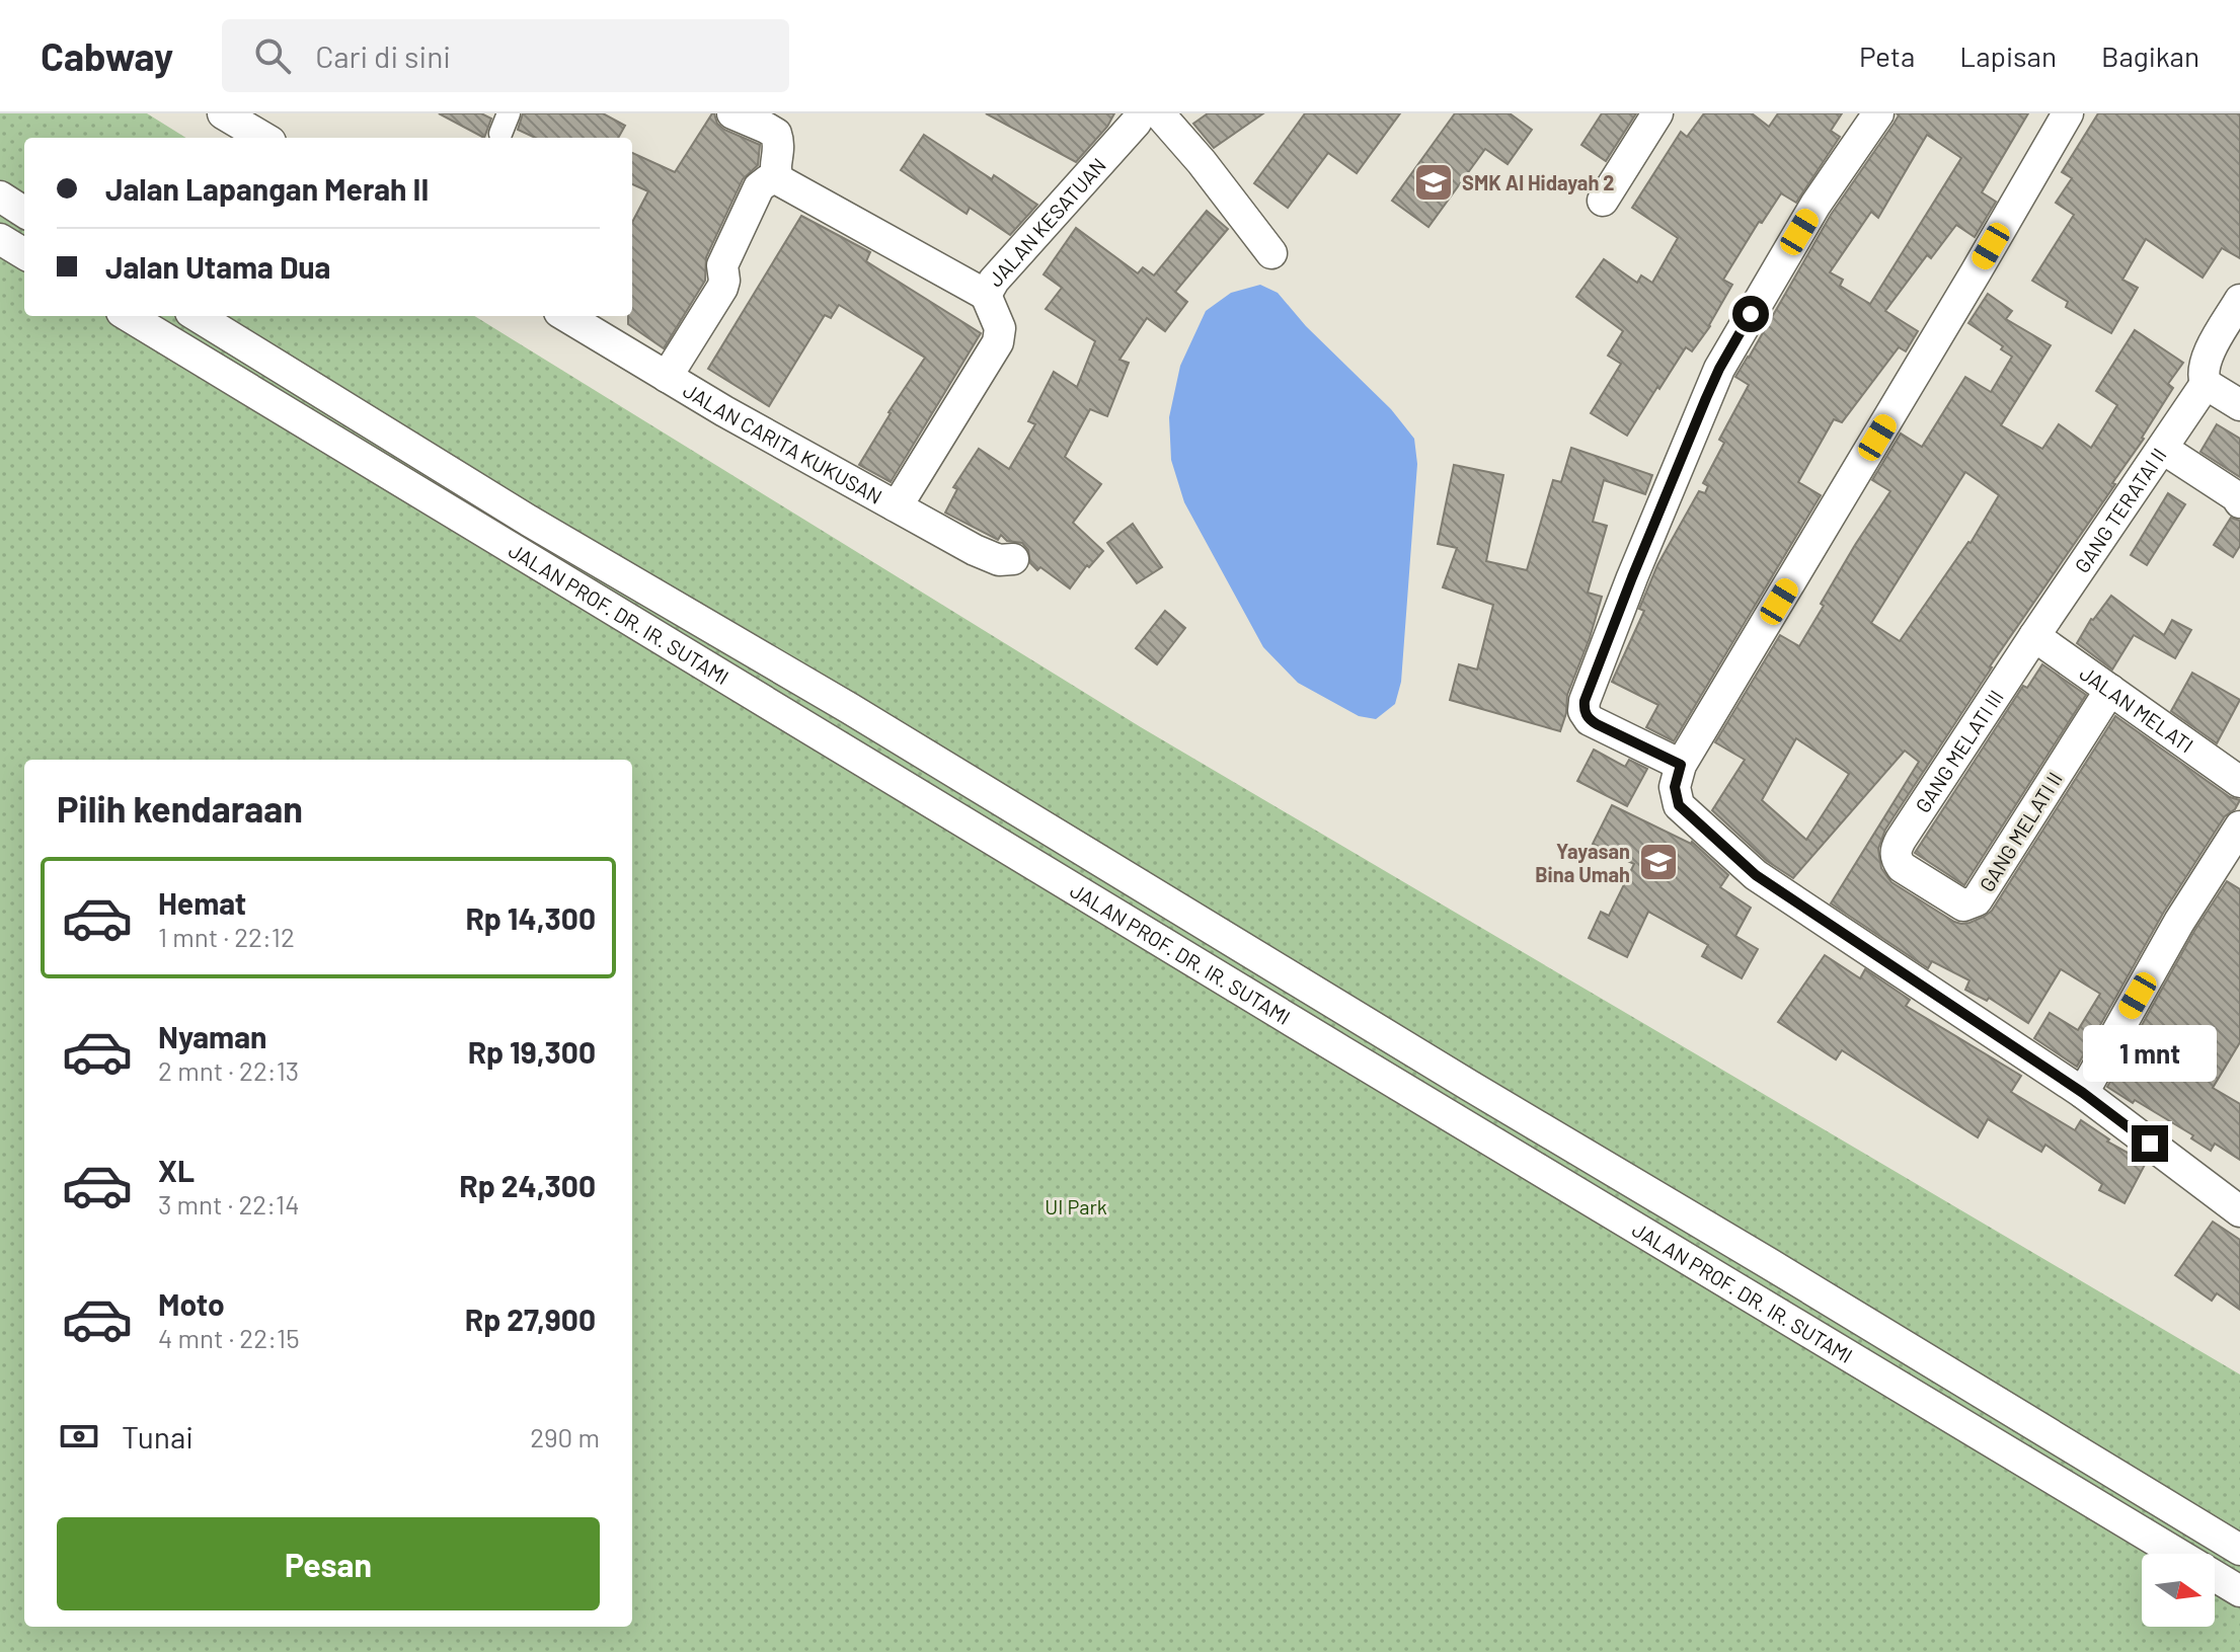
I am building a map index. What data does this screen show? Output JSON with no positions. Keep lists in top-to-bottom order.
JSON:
{
  "streets": {
    "street": [
      "JALAN KESATUAN",
      "JALAN CARITA KUKUSAN",
      "GANG TERATAI II",
      "JALAN PROF. DR. IR. SUTAMI",
      "JALAN MELATI",
      "GANG MELATI III",
      "GANG MELATI II"
    ]
  },
  "crossings": [
    ["JALAN KESATUAN", "JALAN CARITA KUKUSAN"],
    ["GANG TERATAI II", "JALAN MELATI"],
    ["GANG TERATAI II", "GANG MELATI III"],
    ["JALAN MELATI", "GANG MELATI III"],
    ["JALAN MELATI", "GANG MELATI II"],
    ["GANG MELATI III", "GANG MELATI II"]
  ],
  "parks": ["UI Park"],
  "places": {
    "school or university": ["SMK Al Hidayah 2", "Yayasan Bina Umah"]
  },
  "north": "right",
  "page": {
    "header": "Cabway",
    "search": "Cari di sini",
    "nav": ["Peta", "Lapisan", "Bagikan"],
    "banner": ["Jalan Lapangan Merah II", "Jalan Utama Dua"],
    "heading": "Pilih kendaraan",
    "list": [
      {
        "name": "Hemat",
        "note": "1 mnt · 22:12",
        "value": "Rp 14,300"
      },
      {
        "name": "Nyaman",
        "note": "2 mnt · 22:13",
        "value": "Rp 19,300"
      },
      {
        "name": "XL",
        "note": "3 mnt · 22:14",
        "value": "Rp 24,300"
      },
      {
        "name": "Moto",
        "note": "4 mnt · 22:15",
        "value": "Rp 27,900"
      }
    ],
    "bubble": "1 mnt",
    "pay": ["Tunai", "290 m"],
    "buttons": "Pesan"
  }
}
